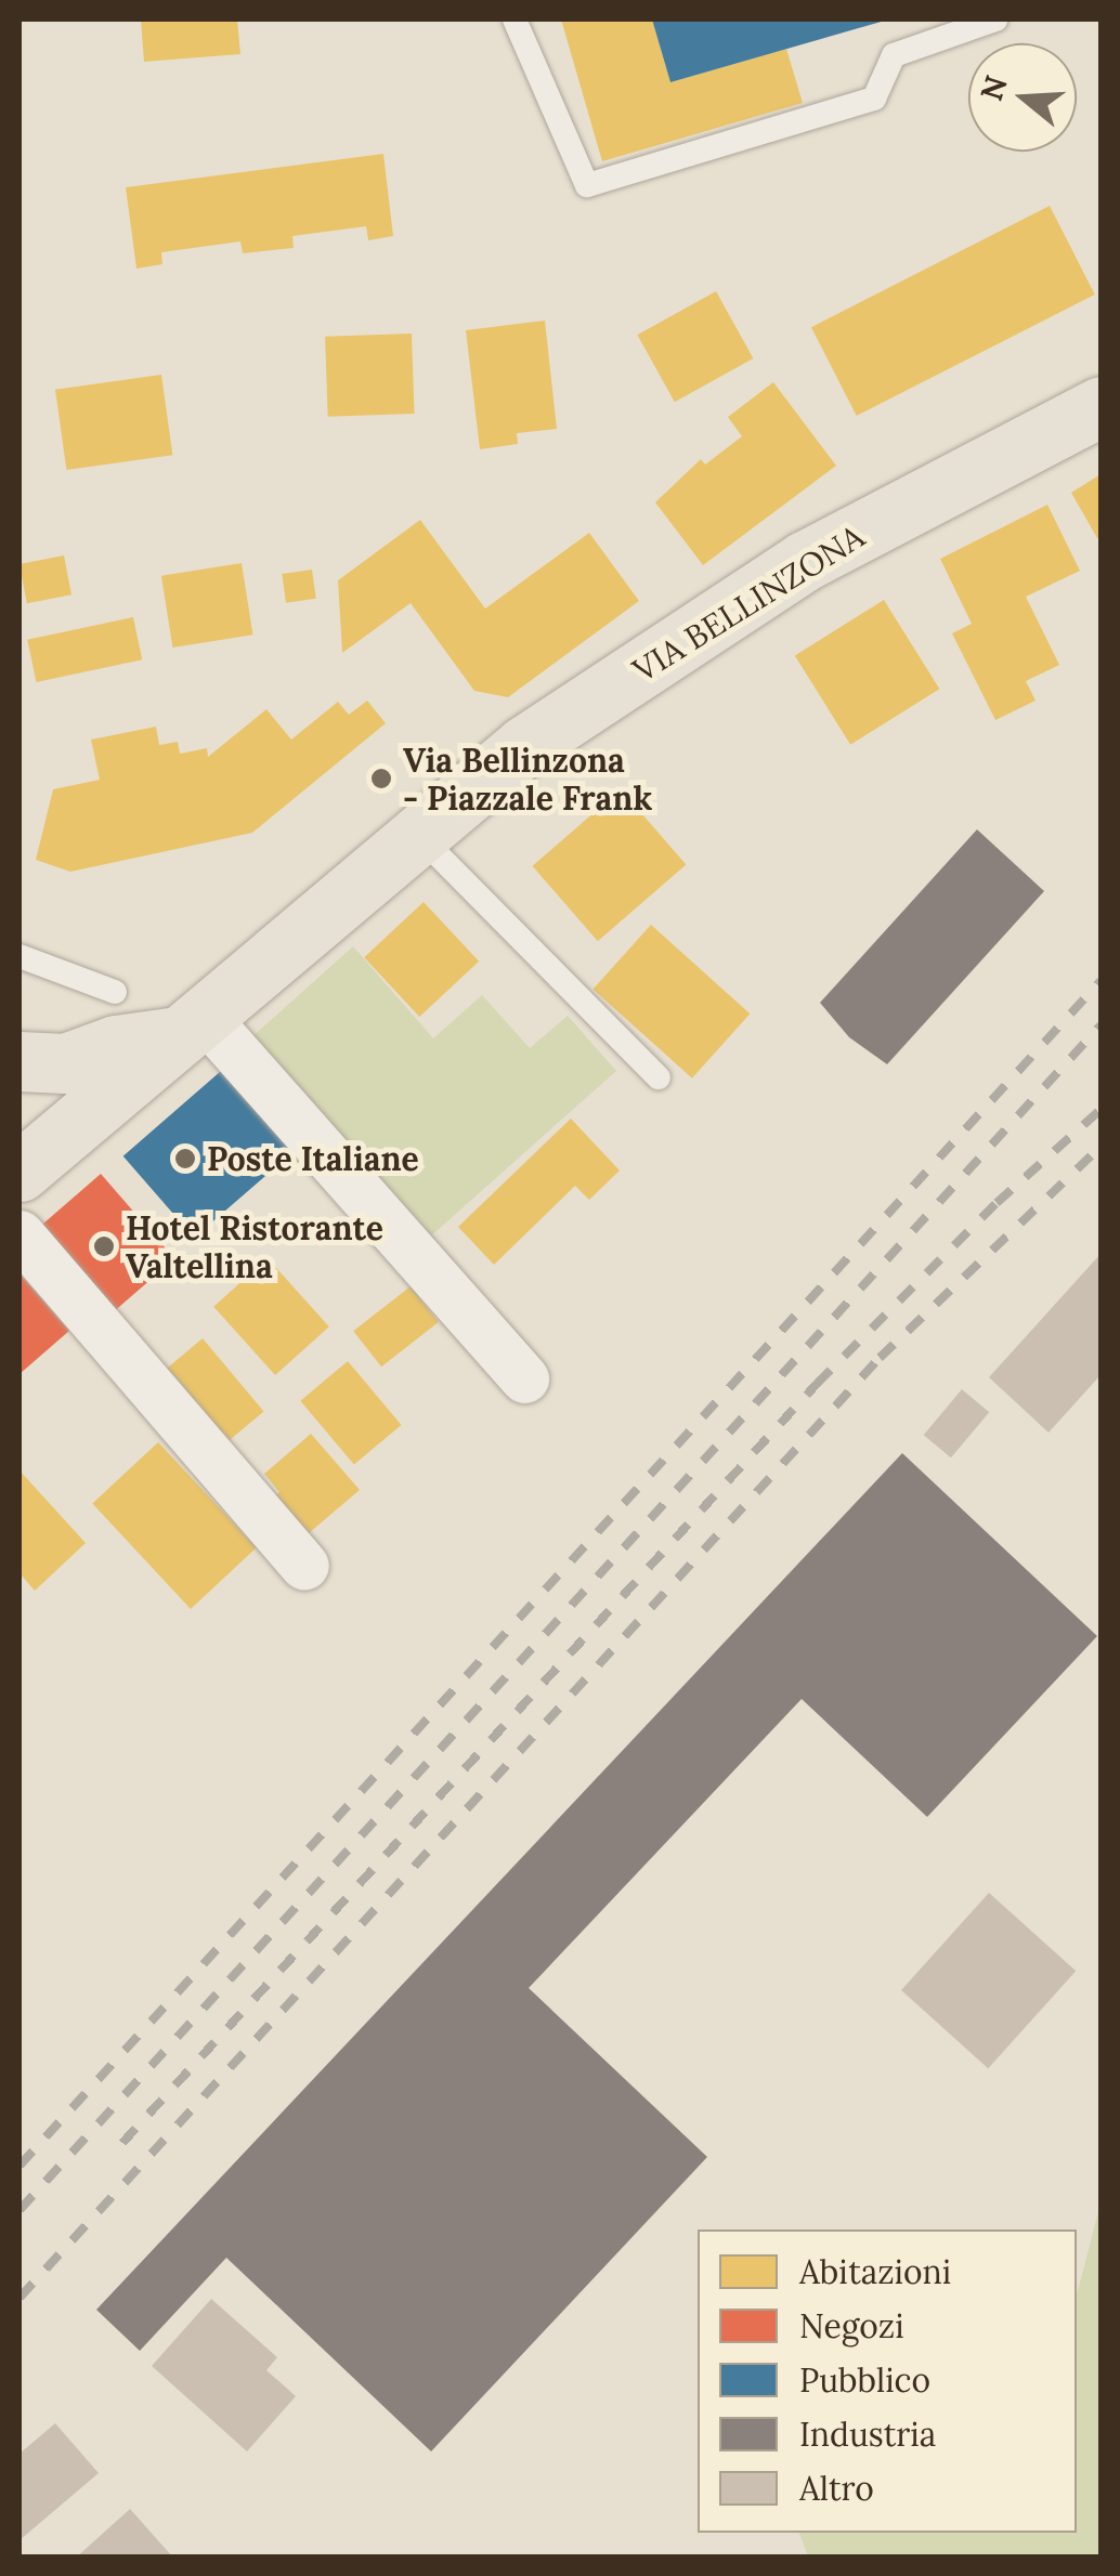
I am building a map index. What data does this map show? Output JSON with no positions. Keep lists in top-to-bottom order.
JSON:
{
  "streets": {
    "main road": ["VIA BELLINZONA"]
  },
  "places": ["Via Bellinzona - Piazzale Frank", "Poste Italiane", "Hotel Ristorante Valtellina"],
  "legend": [
    "Abitazioni",
    "Negozi",
    "Pubblico",
    "Industria",
    "Altro"
  ],
  "north": "left"
}
